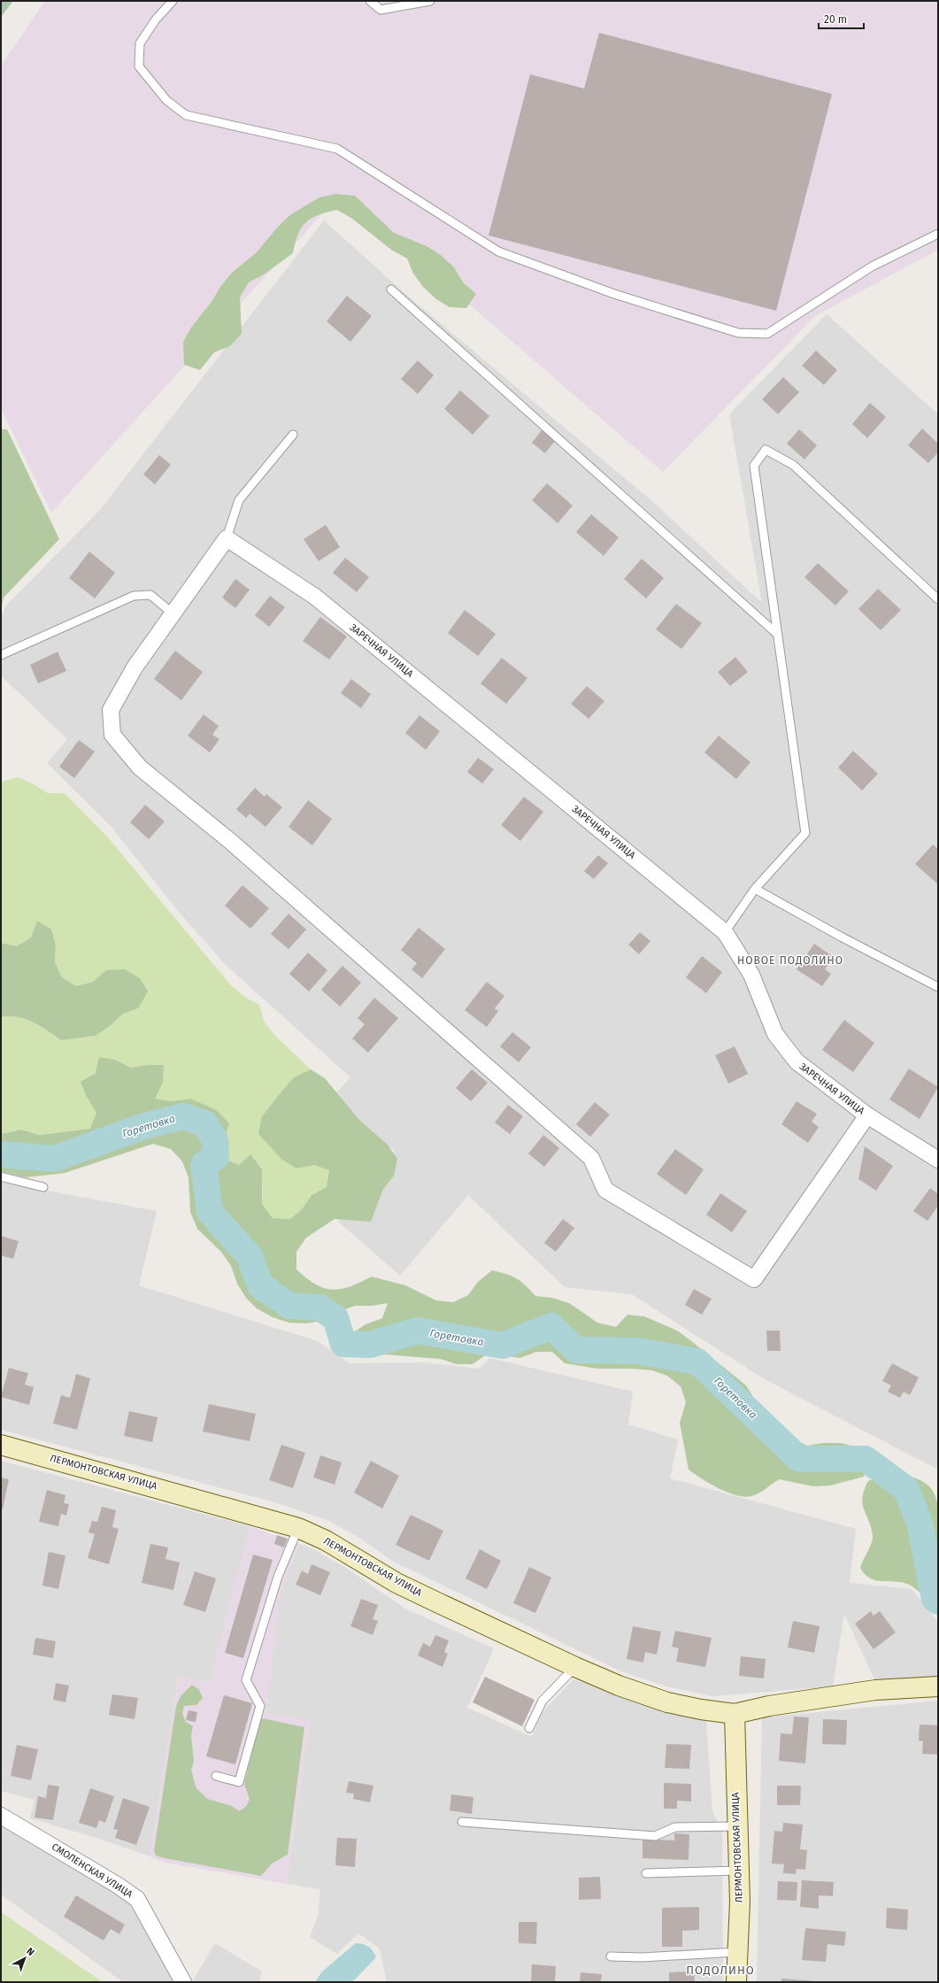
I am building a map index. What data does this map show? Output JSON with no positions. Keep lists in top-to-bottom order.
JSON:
{
  "streets": {
    "street": ["ЗАРЕЧНАЯ УЛИЦА", "ЛЕРМОНТОВСКАЯ УЛИЦА", "СМОЛЕНСКАЯ УЛИЦА"]
  },
  "districts": ["НОВОЕ ПОДОЛИНО", "ПОДОЛИНО"],
  "water": ["Горетовка"],
  "scale_bar": "20 m",
  "north": "top right"
}
